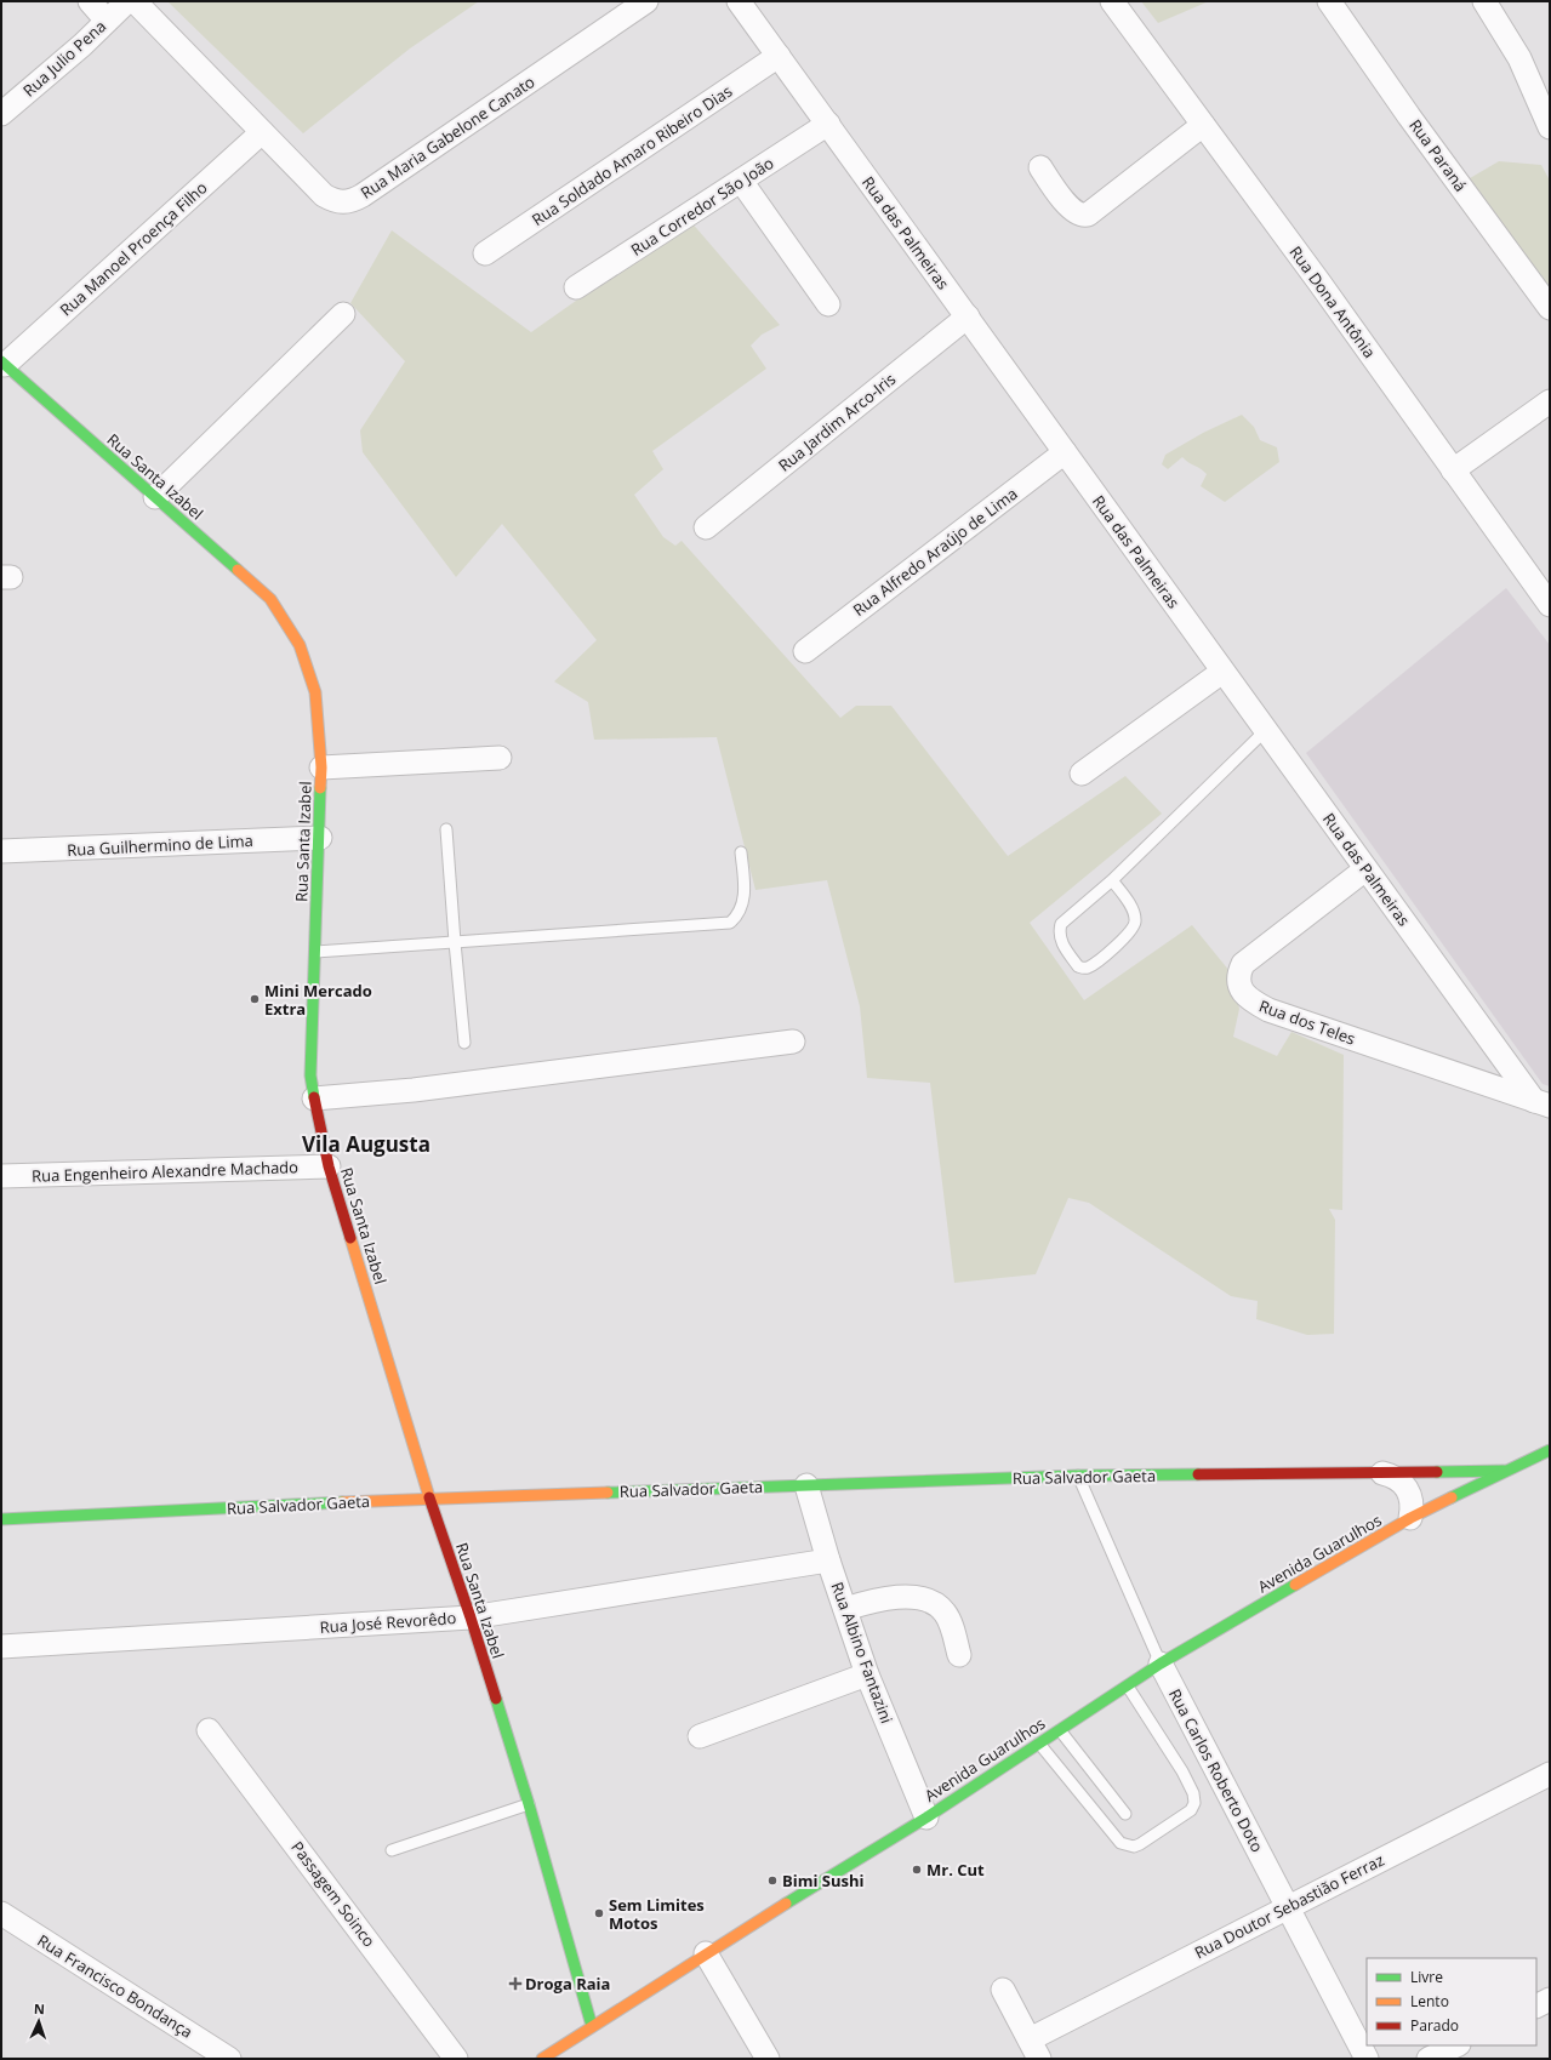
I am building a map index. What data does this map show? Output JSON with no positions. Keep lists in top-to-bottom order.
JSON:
{
  "streets": {
    "street": [
      "Rua Julio Pena",
      "Rua Maria Gabelone Canato",
      "Rua Soldado Amaro Ribeiro Dias",
      "Rua Paraná",
      "Rua Corredor São João",
      "Rua das Palmeiras",
      "Rua Manoel Proença Filho",
      "Rua Dona Antônia",
      "Rua Jardim Arco-Iris",
      "Rua Santa Izabel",
      "Rua Alfredo Araújo de Lima",
      "Rua Guilhermino de Lima",
      "Rua dos Teles",
      "Rua Engenheiro Alexandre Machado",
      "Rua Salvador Gaeta",
      "Avenida Guarulhos",
      "Rua José Revorêdo",
      "Rua Albino Fantazini",
      "Rua Carlos Roberto Doto",
      "Passagem Soinco",
      "Rua Doutor Sebastião Ferraz",
      "Rua Francisco Bondança"
    ]
  },
  "crossings": [
    ["Rua Maria Gabelone Canato", "Rua Manoel Proença Filho"],
    ["Rua Soldado Amaro Ribeiro Dias", "Rua das Palmeiras"],
    ["Rua Corredor São João", "Rua das Palmeiras"],
    ["Rua das Palmeiras", "Rua Jardim Arco-Iris"],
    ["Rua das Palmeiras", "Rua Alfredo Araújo de Lima"],
    ["Rua das Palmeiras", "Rua dos Teles"],
    ["Rua Manoel Proença Filho", "Rua Santa Izabel"],
    ["Rua Santa Izabel", "Rua Guilhermino de Lima"],
    ["Rua Santa Izabel", "Rua Engenheiro Alexandre Machado"],
    ["Rua Santa Izabel", "Rua Salvador Gaeta"],
    ["Rua Santa Izabel", "Avenida Guarulhos"],
    ["Rua Santa Izabel", "Rua José Revorêdo"],
    ["Rua Salvador Gaeta", "Avenida Guarulhos"],
    ["Rua Salvador Gaeta", "Rua Albino Fantazini"],
    ["Rua Salvador Gaeta", "Rua Carlos Roberto Doto"],
    ["Avenida Guarulhos", "Rua Albino Fantazini"],
    ["Avenida Guarulhos", "Rua Carlos Roberto Doto"],
    ["Rua José Revorêdo", "Rua Albino Fantazini"],
    ["Rua Carlos Roberto Doto", "Rua Doutor Sebastião Ferraz"]
  ],
  "districts": ["Vila Augusta"],
  "places": {
    "other": [
      "Mini Mercado Extra",
      "Mr. Cut",
      "Bimi Sushi",
      "Sem Limites Motos"
    ],
    "health": ["Droga Raia"]
  },
  "legend": ["Livre", "Lento", "Parado"],
  "north": "top"
}
